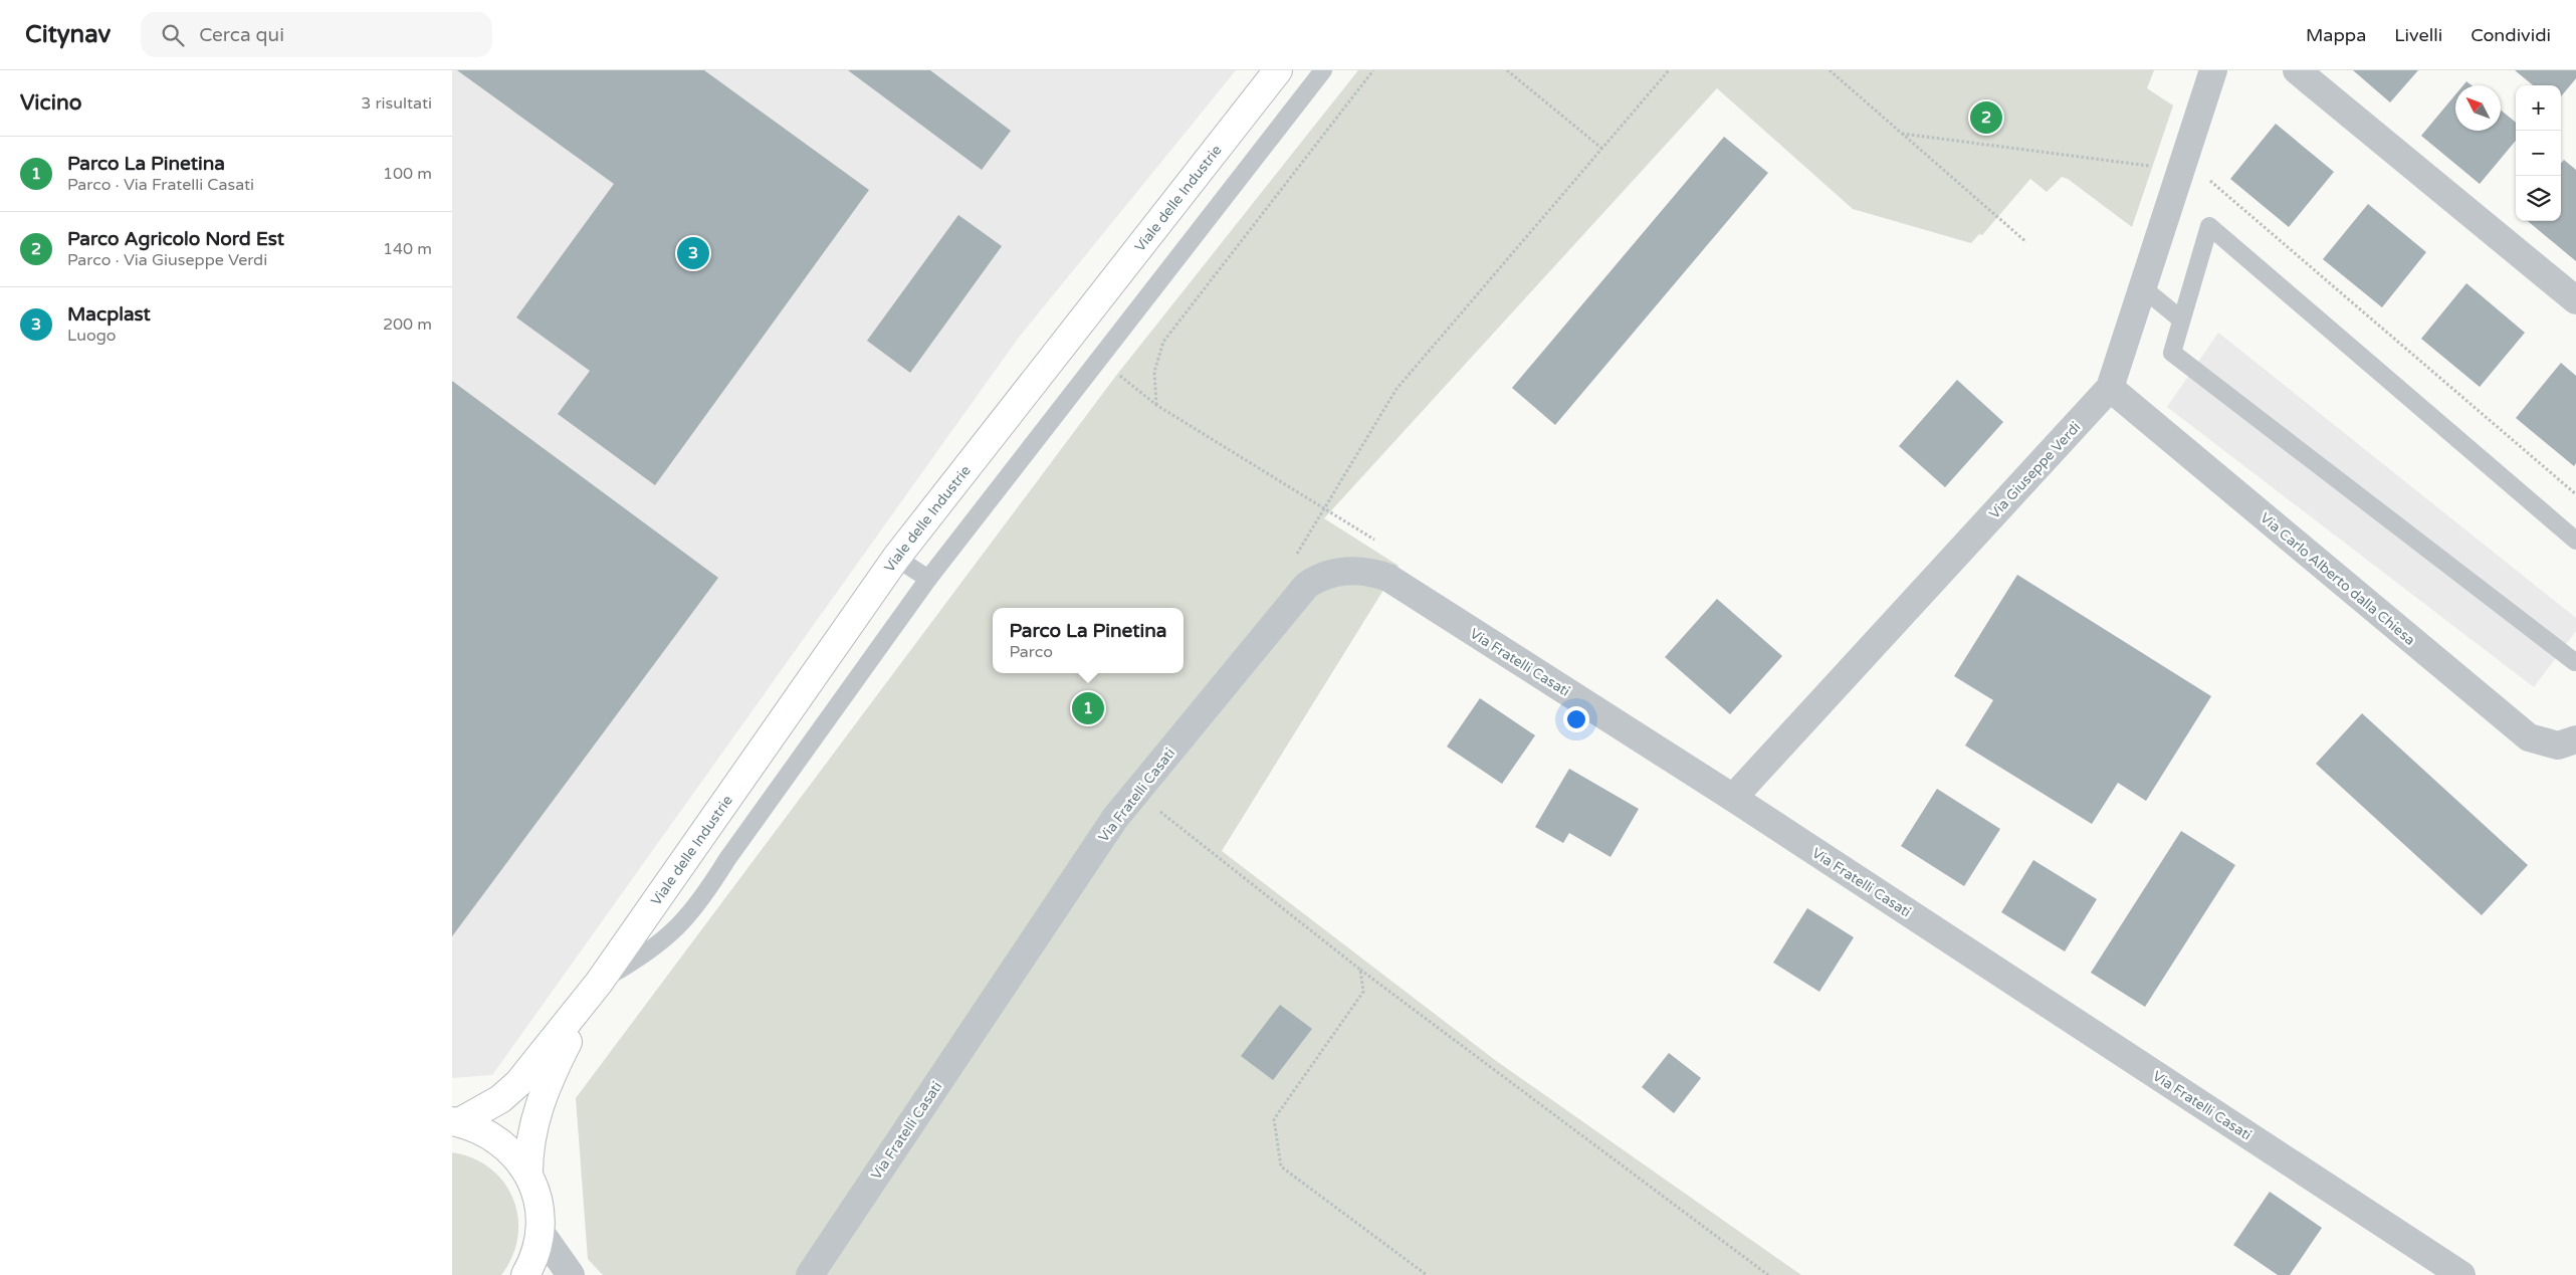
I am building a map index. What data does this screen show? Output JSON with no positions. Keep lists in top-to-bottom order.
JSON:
{
  "streets": {
    "street": [
      "Viale delle Industrie",
      "Via Giuseppe Verdi",
      "Via Carlo Alberto dalla Chiesa",
      "Via Fratelli Casati"
    ]
  },
  "crossings": [
    ["Via Giuseppe Verdi", "Via Carlo Alberto dalla Chiesa"],
    ["Via Giuseppe Verdi", "Via Fratelli Casati"]
  ],
  "north": "top left",
  "page": {
    "header": "Citynav",
    "search": "Cerca qui",
    "nav": ["Mappa", "Livelli", "Condividi"],
    "heading": ["Vicino", "3 risultati"],
    "map_buttons": ["+", "−"],
    "pins": ["2", "3", "1"],
    "list": [
      {
        "mark": "1",
        "name": "Parco La Pinetina",
        "note": "Parco · Via Fratelli Casati",
        "value": "100 m"
      },
      {
        "mark": "2",
        "name": "Parco Agricolo Nord Est",
        "note": "Parco · Via Giuseppe Verdi",
        "value": "140 m"
      },
      {
        "mark": "3",
        "name": "Macplast",
        "note": "Luogo",
        "value": "200 m"
      }
    ],
    "popup": ["Parco La Pinetina", "Parco"]
  }
}
